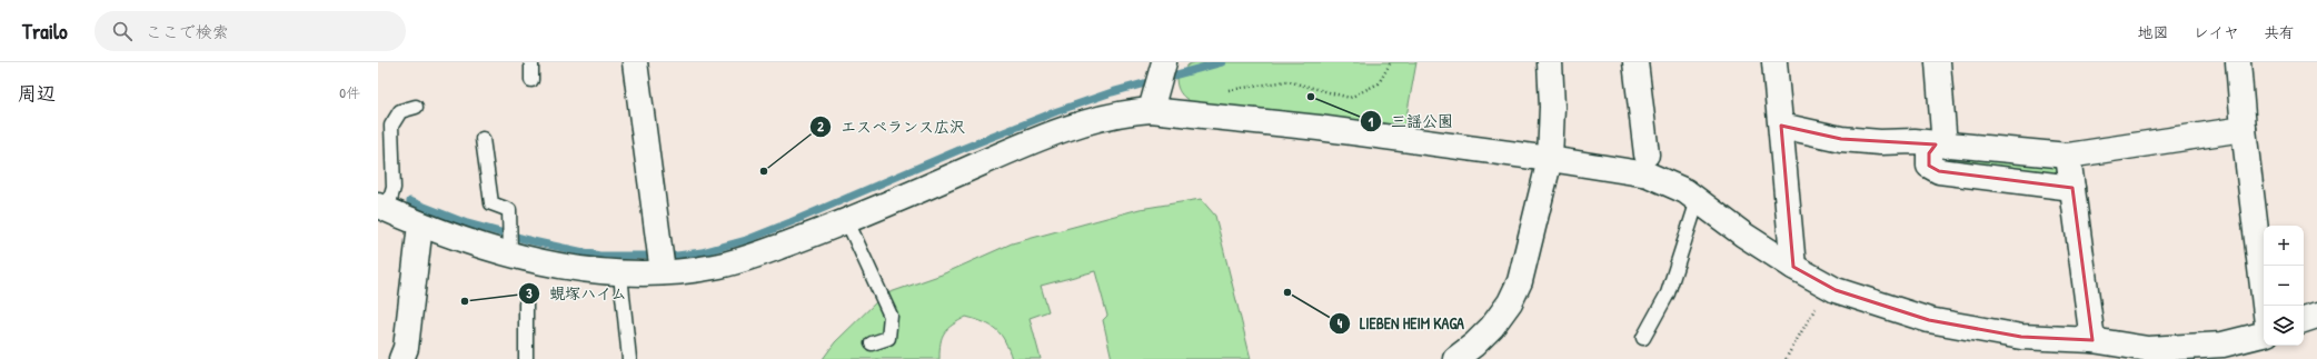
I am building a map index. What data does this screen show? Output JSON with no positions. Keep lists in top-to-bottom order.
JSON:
{
  "places": [
    "三謡公園",
    "エスペランス広沢",
    "LIEBEN HEIM KAGA",
    "蜆塚ハイム"
  ],
  "page": {
    "header": "Trailo",
    "search": "ここで検索",
    "nav": ["地図", "レイヤ", "共有"],
    "heading": ["周辺", "0件"],
    "map_buttons": ["+", "−"]
  }
}
